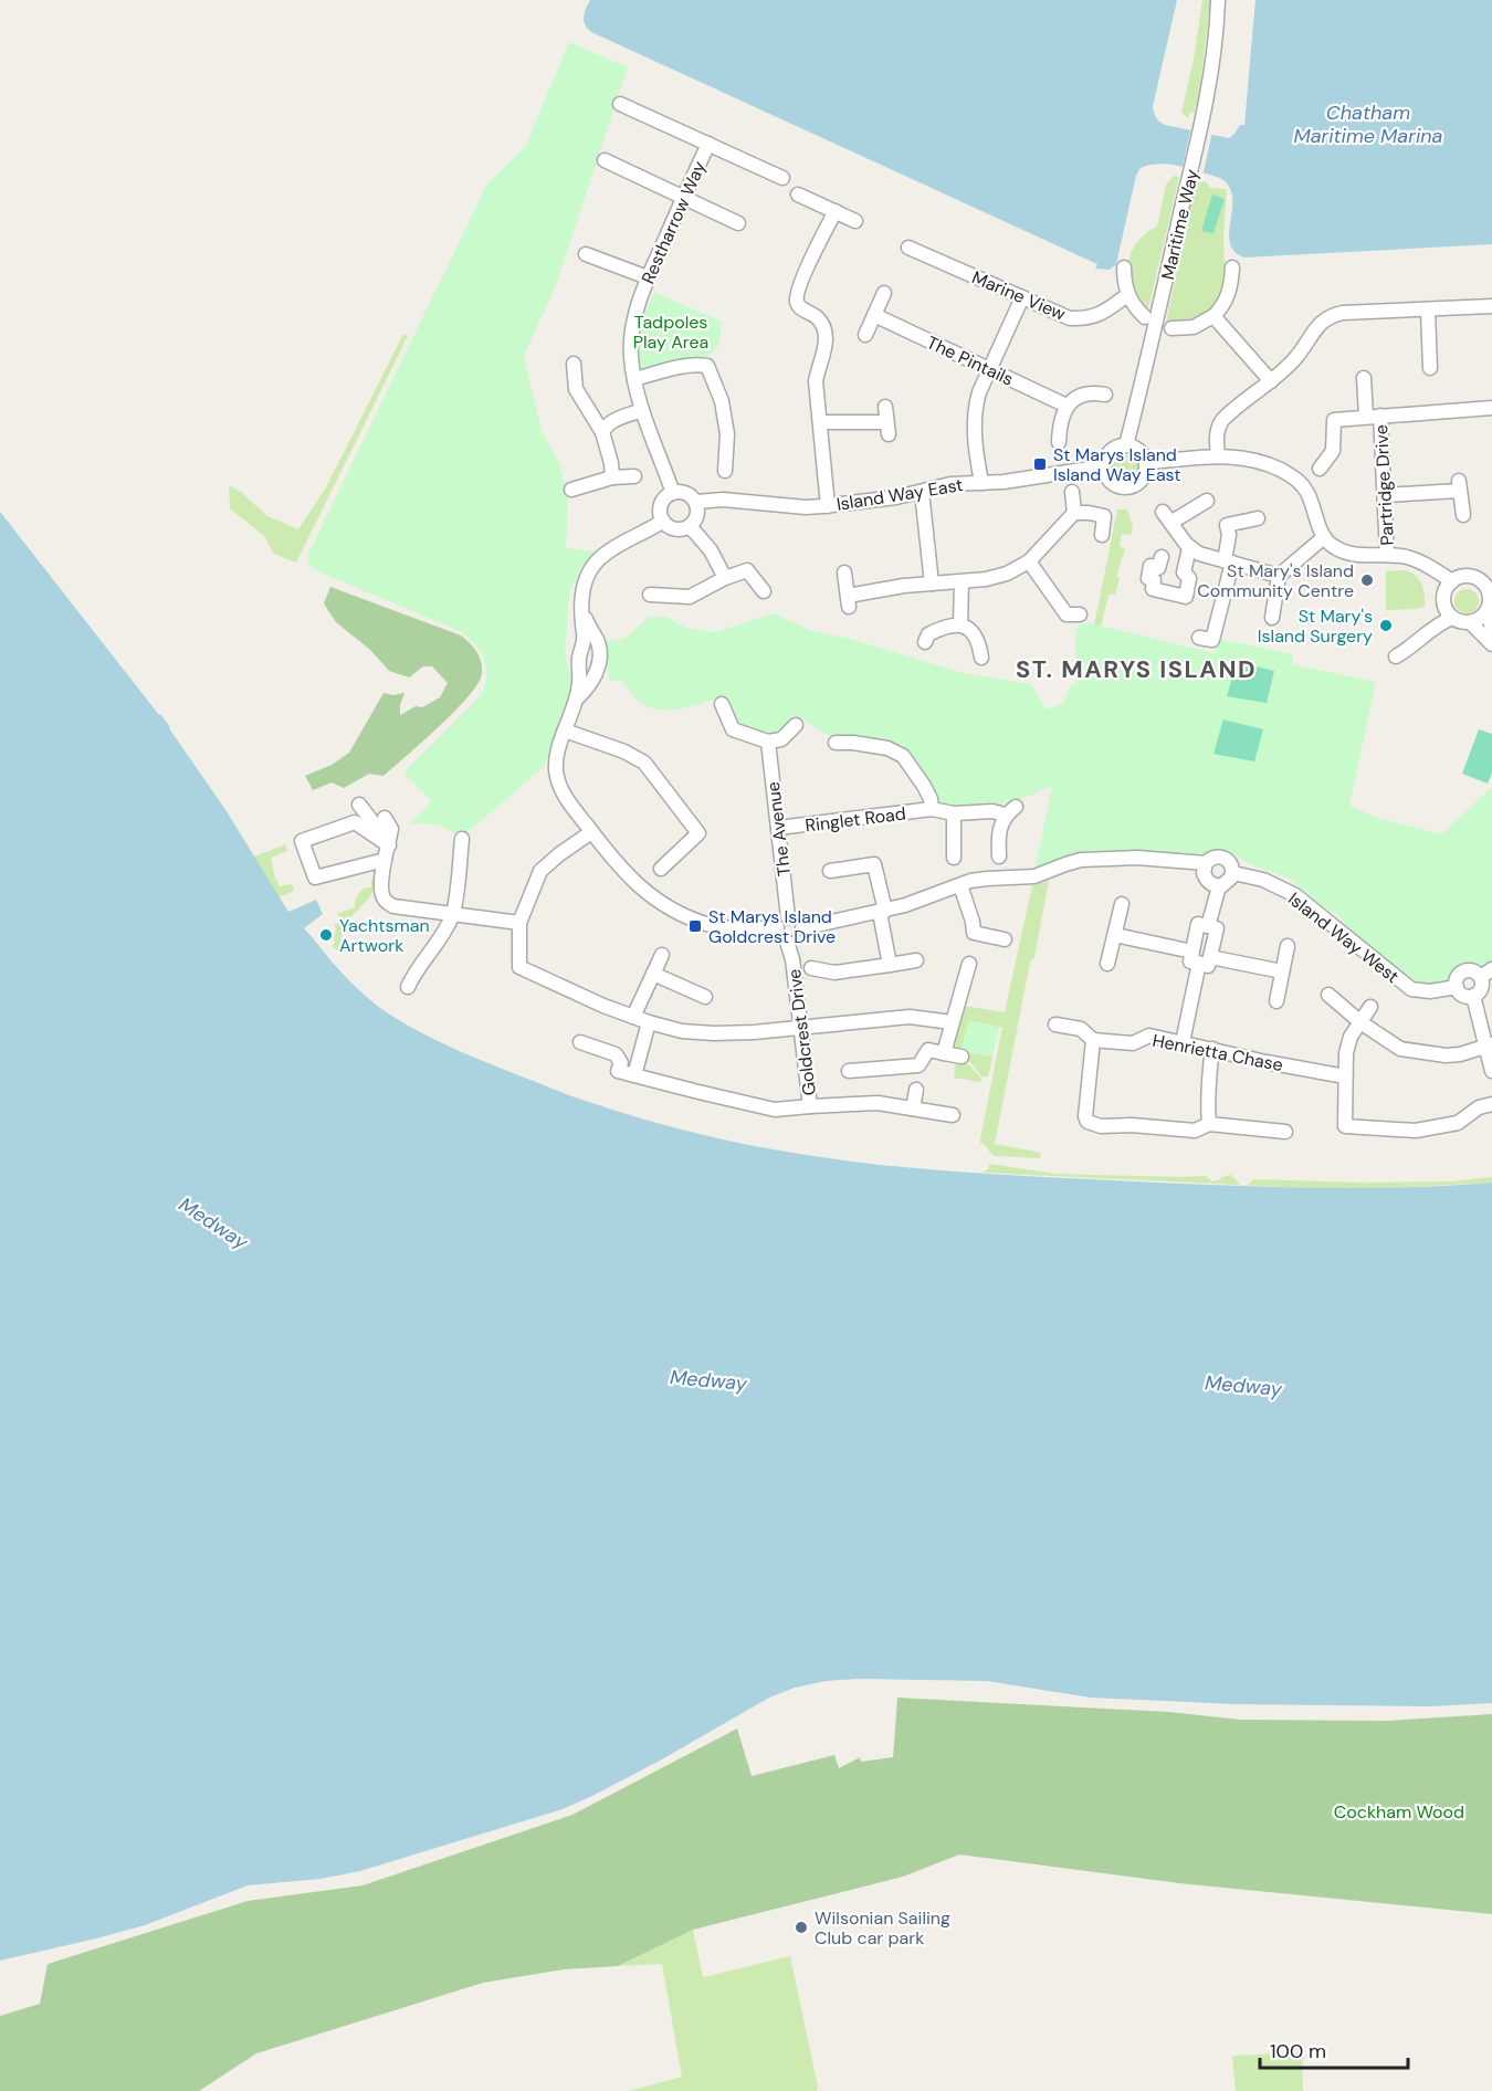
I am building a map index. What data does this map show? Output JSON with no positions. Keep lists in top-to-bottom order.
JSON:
{
  "streets": {
    "street": [
      "Restharrow Way",
      "Maritime Way",
      "Marine View",
      "The Pintails",
      "Partridge Drive",
      "Island Way East",
      "Ringlet Road",
      "The Avenue",
      "Island Way West",
      "Goldcrest Drive",
      "Henrietta Chase"
    ]
  },
  "crossings": [
    ["Restharrow Way", "Island Way East"],
    ["Maritime Way", "Island Way East"],
    ["Ringlet Road", "The Avenue"]
  ],
  "districts": ["ST. MARYS ISLAND"],
  "water": ["Chatham Maritime Marina", "Medway"],
  "parks": ["Tadpoles Play Area", "Cockham Wood"],
  "places": {
    "transit": ["St Marys Island Island Way East", "St Marys Island Goldcrest Drive"],
    "other": [
      "St Mary's Island Community Centre",
      "St Mary's Island Surgery",
      "Yachtsman Artwork",
      "Wilsonian Sailing Club car park"
    ]
  },
  "scale_bar": "100 m"
}
